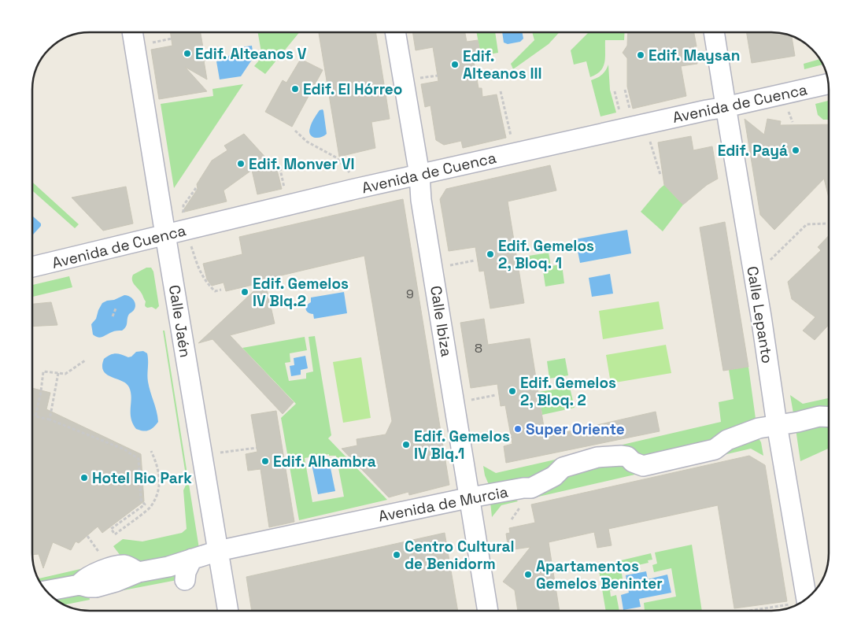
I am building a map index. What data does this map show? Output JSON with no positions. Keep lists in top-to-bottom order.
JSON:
{
  "streets": {
    "street": [
      "Avenida de Cuenca",
      "Calle Lepanto",
      "Calle Jaén",
      "Calle Ibiza",
      "Avenida de Murcia"
    ]
  },
  "crossings": [
    ["Avenida de Cuenca", "Calle Lepanto"],
    ["Avenida de Cuenca", "Calle Jaén"],
    ["Avenida de Cuenca", "Calle Ibiza"],
    ["Calle Lepanto", "Avenida de Murcia"],
    ["Calle Jaén", "Avenida de Murcia"],
    ["Calle Ibiza", "Avenida de Murcia"]
  ],
  "places": [
    "Edif. Alteanos V",
    "Edif. Maysan",
    "Edif. Alteanos III",
    "Edif. El Hórreo",
    "Edif. Payá",
    "Edif. Monver VI",
    "Edif. Gemelos 2, Bloq. 1",
    "Edif. Gemelos IV Blq.2",
    "Edif. Gemelos 2, Bloq. 2",
    "Super Oriente",
    "Edif. Gemelos IV Blq.1",
    "Edif. Alhambra",
    "Hotel Rio Park",
    "Centro Cultural de Benidorm",
    "Apartamentos Gemelos Beninter"
  ],
  "house_numbers": ["9", "8"]
}
